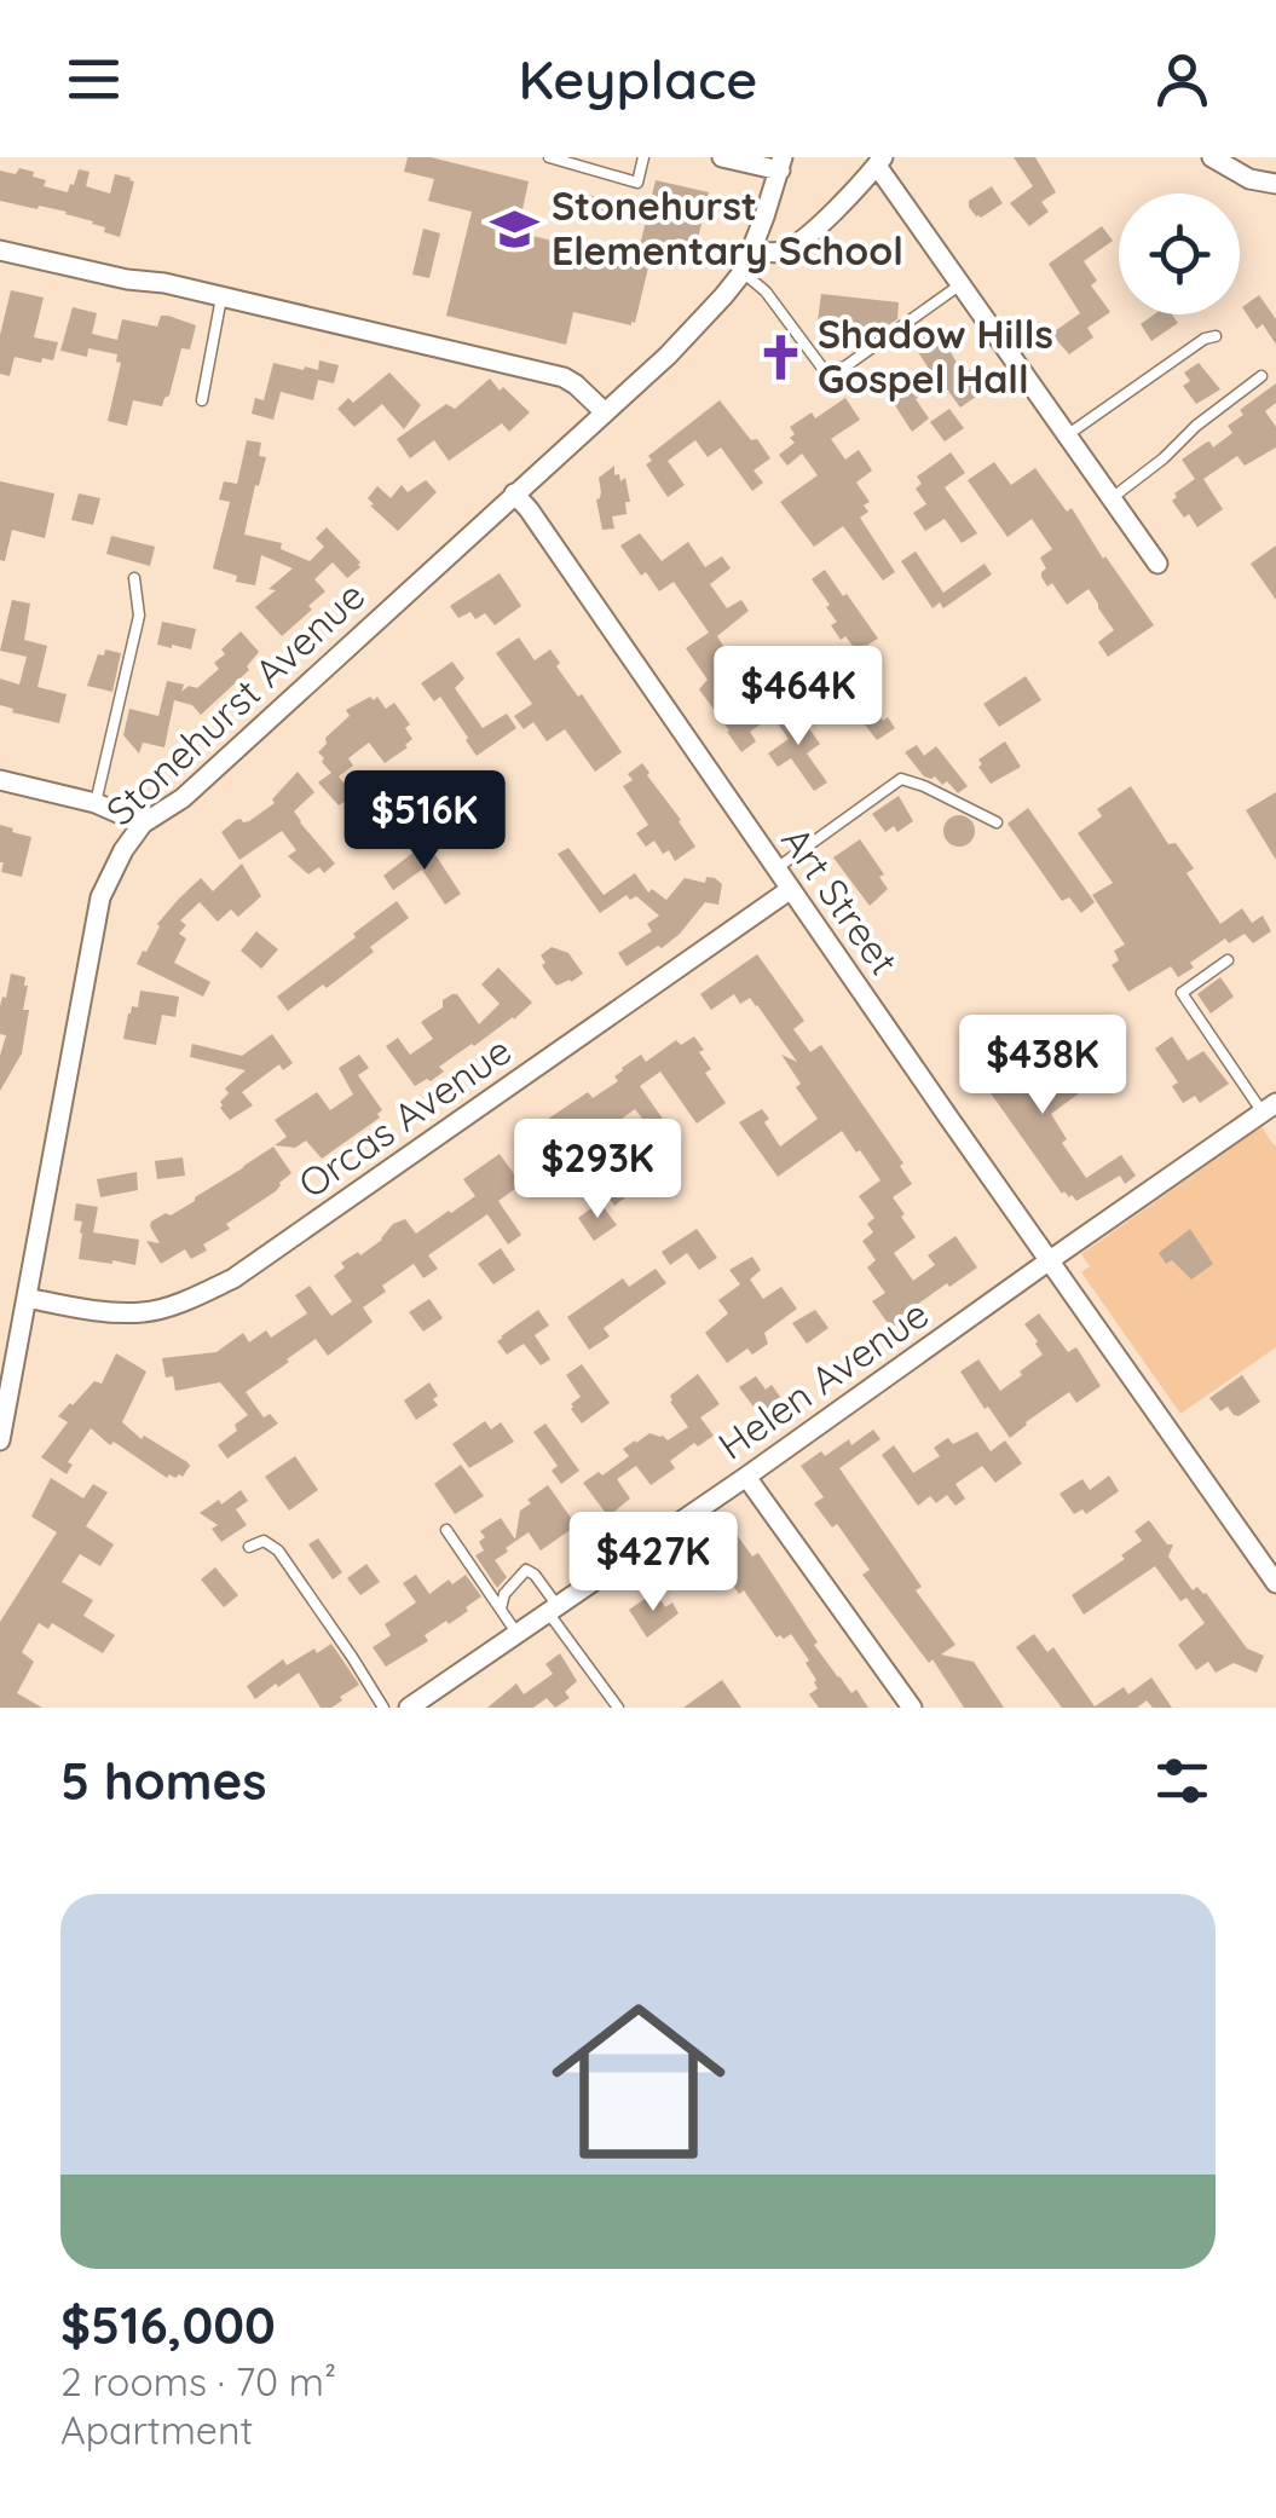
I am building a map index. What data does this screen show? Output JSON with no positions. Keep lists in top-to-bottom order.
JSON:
{
  "streets": {
    "street": [
      "Stonehurst Avenue",
      "Art Street",
      "Orcas Avenue",
      "Helen Avenue"
    ]
  },
  "crossings": [
    ["Stonehurst Avenue", "Art Street"],
    ["Stonehurst Avenue", "Orcas Avenue"],
    ["Art Street", "Orcas Avenue"],
    ["Art Street", "Helen Avenue"]
  ],
  "places": {
    "school or university": ["Stonehurst Elementary School"],
    "church": ["Shadow Hills Gospel Hall"]
  },
  "page": {
    "header": "Keyplace",
    "price": [
      "$464K",
      "$516K",
      "$438K",
      "$293K",
      "$427K"
    ],
    "heading": "5 homes",
    "list": [
      {
        "name": "$516,000",
        "note": "2 rooms · 70 m² · Apartment"
      }
    ]
  }
}
